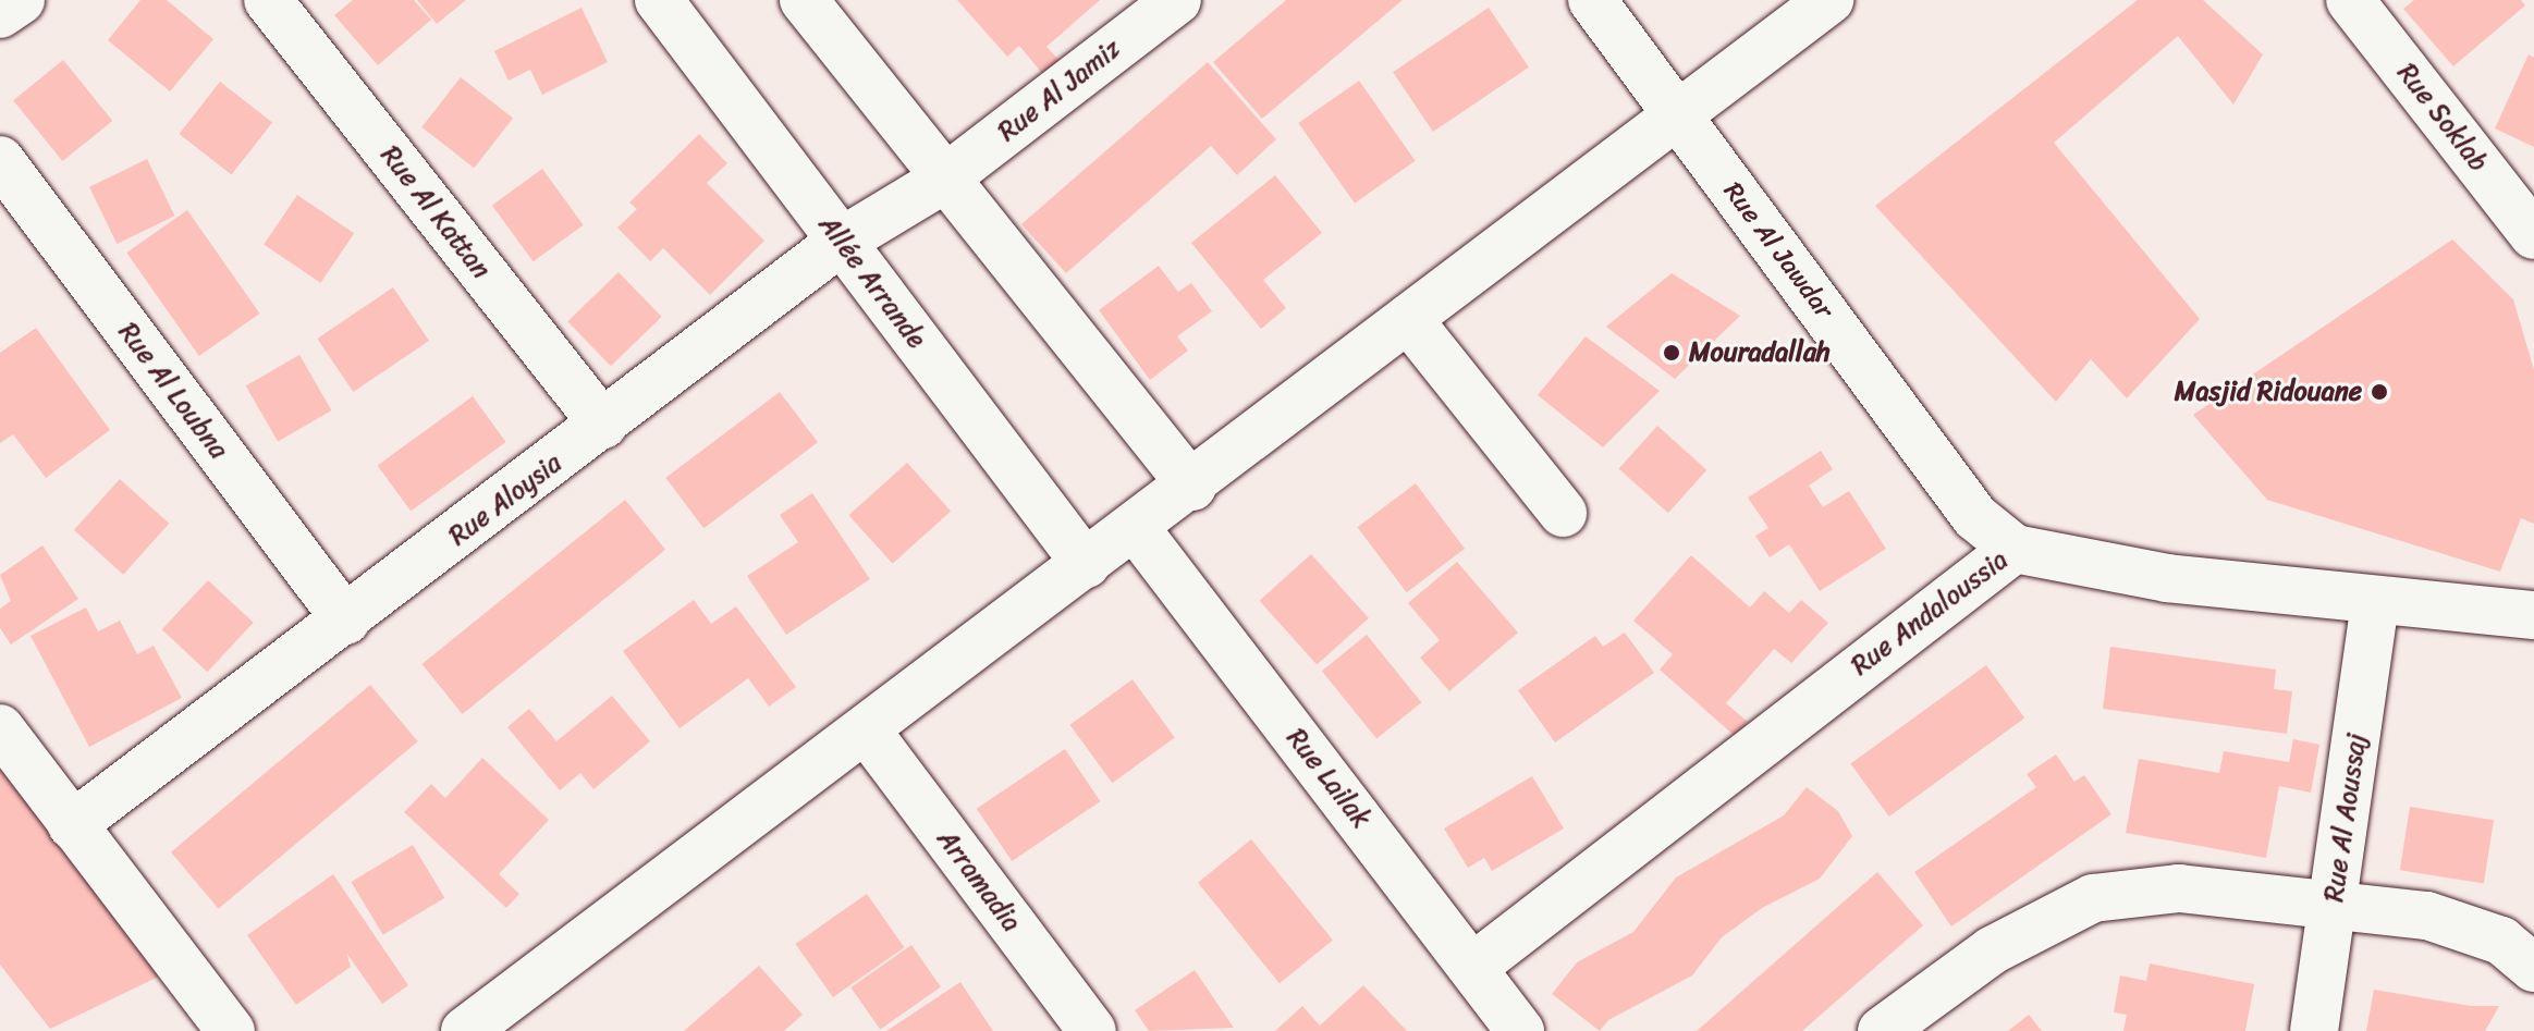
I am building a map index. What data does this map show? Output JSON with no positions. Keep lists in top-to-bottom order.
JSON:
{
  "streets": {
    "street": [
      "Rue Al Jamiz",
      "Rue Soklab",
      "Rue Al Kattan",
      "Rue Al Jawdar",
      "Allée Arrande",
      "Rue Al Loubna",
      "Rue Aloysia",
      "Rue Andaloussia",
      "Rue Lailak",
      "Rue Al Aoussaj",
      "Arramadia"
    ]
  },
  "crossings": [
    ["Rue Al Jamiz", "Rue Aloysia"],
    ["Rue Al Kattan", "Rue Aloysia"],
    ["Rue Al Jawdar", "Rue Andaloussia"],
    ["Allée Arrande", "Rue Aloysia"],
    ["Rue Al Loubna", "Rue Aloysia"],
    ["Rue Andaloussia", "Rue Lailak"],
    ["Rue Andaloussia", "Rue Al Aoussaj"]
  ],
  "places": ["Mouradallah", "Masjid Ridouane"]
}
